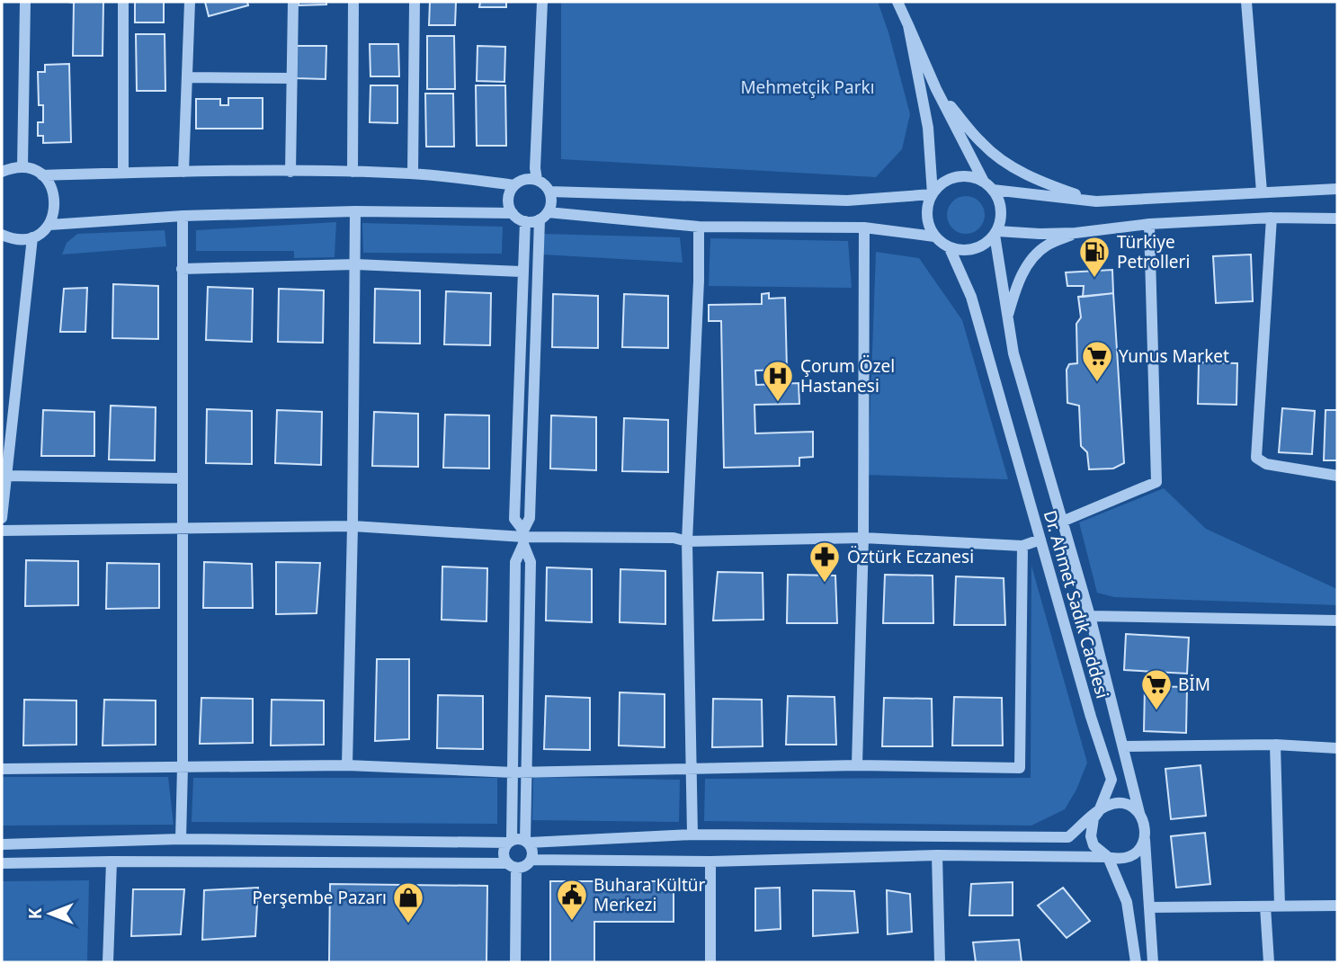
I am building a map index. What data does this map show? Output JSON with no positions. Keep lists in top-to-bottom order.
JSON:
{
  "streets": {
    "street": ["Dr. Ahmet Sadık Caddesi"]
  },
  "parks": ["Mehmetçik Parkı"],
  "places": {
    "fuel station": ["Türkiye Petrolleri"],
    "supermarket": ["Yunus Market", "BİM"],
    "hospital": ["Çorum Özel Hastanesi"],
    "pharmacy": ["Öztürk Eczanesi"],
    "public building": ["Buhara Kültür Merkezi"],
    "shop": ["Perşembe Pazarı"]
  },
  "north": "left"
}
